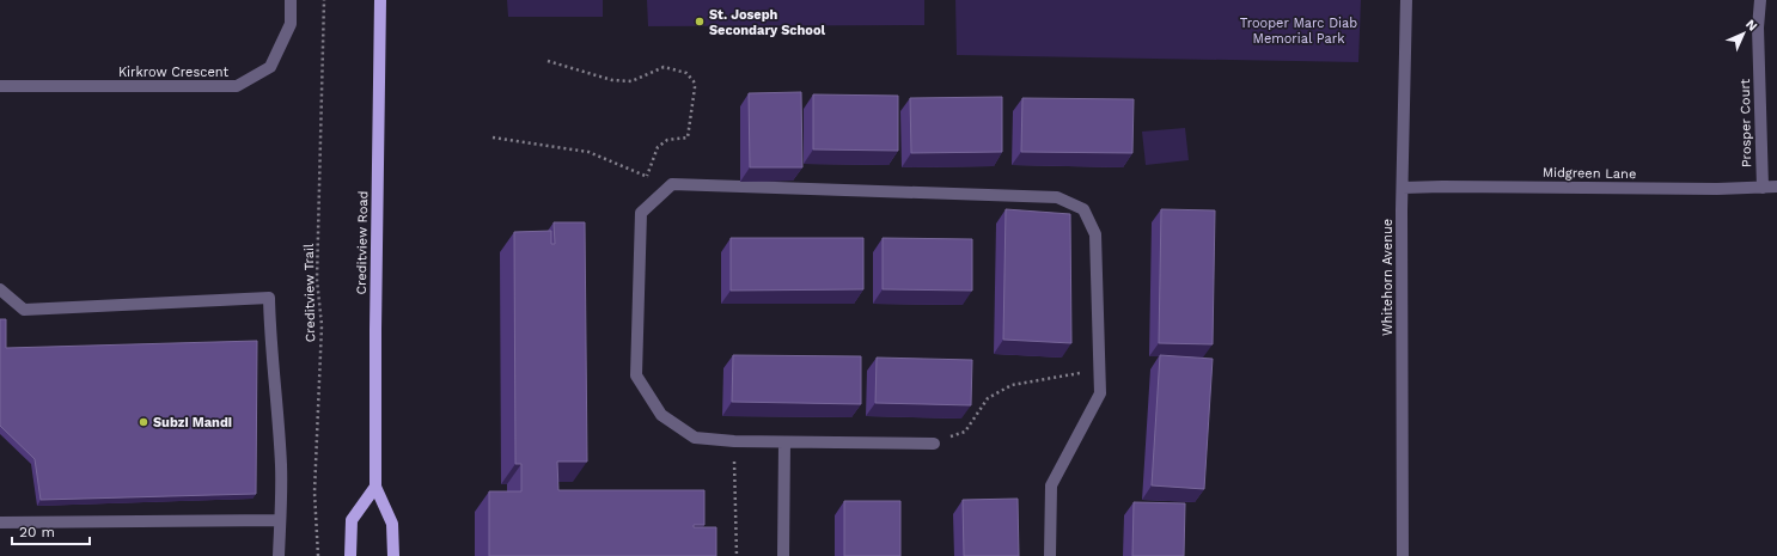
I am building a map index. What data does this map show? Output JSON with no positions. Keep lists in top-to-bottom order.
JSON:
{
  "streets": {
    "main road": ["Creditview Road"],
    "street": [
      "Kirkrow Crescent",
      "Prosper Court",
      "Midgreen Lane",
      "Whitehorn Avenue"
    ],
    "path": ["Creditview Trail"]
  },
  "crossings": [
    ["Prosper Court", "Midgreen Lane"],
    ["Midgreen Lane", "Whitehorn Avenue"]
  ],
  "parks": ["Trooper Marc Diab Memorial Park"],
  "places": ["St. Joseph Secondary School", "Subzi Mandi"],
  "scale_bar": "20 m",
  "north": "top right"
}
